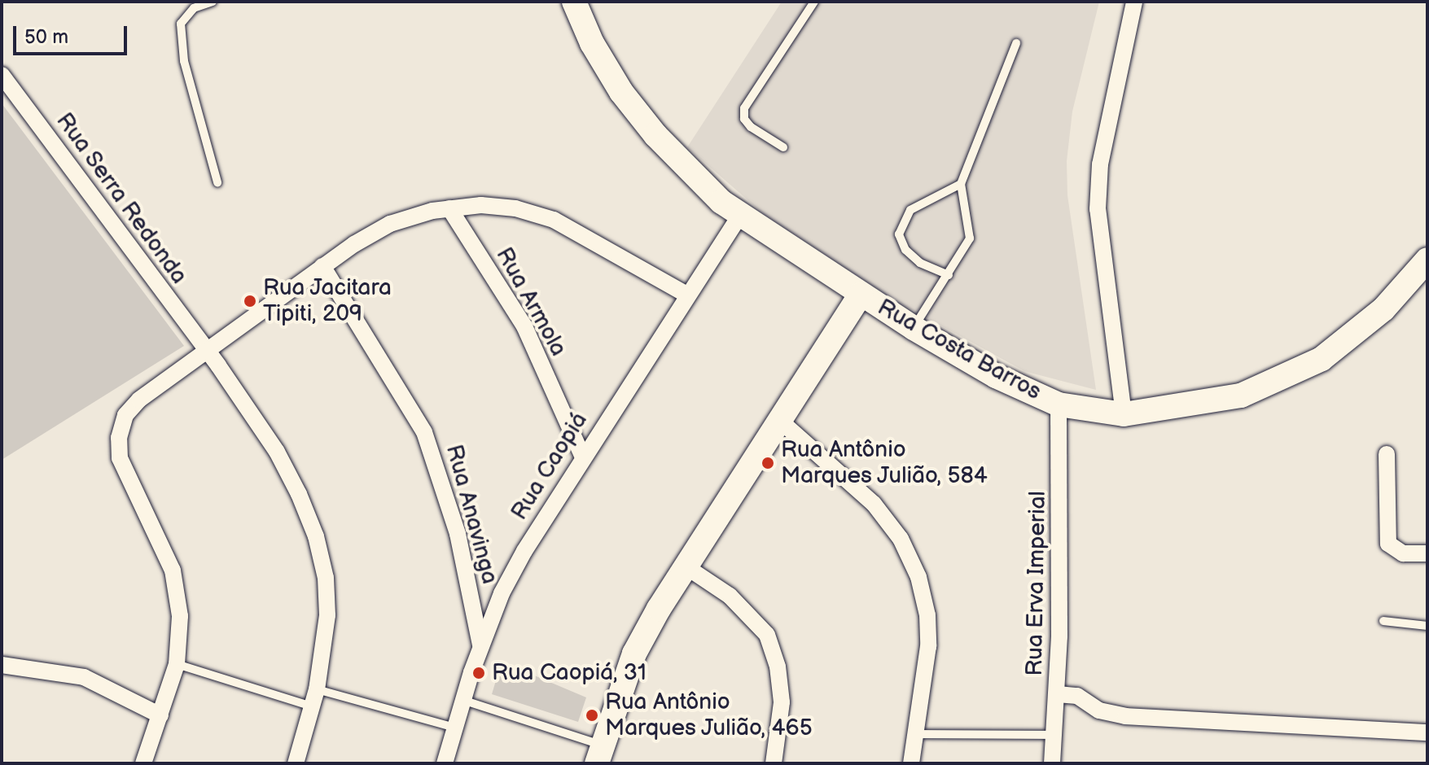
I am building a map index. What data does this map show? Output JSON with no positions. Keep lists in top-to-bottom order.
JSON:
{
  "streets": {
    "main road": ["Rua Costa Barros"],
    "street": [
      "Rua Serra Redonda",
      "Rua Armola",
      "Rua Caopiá",
      "Rua Anavinga",
      "Rua Erva Imperial"
    ]
  },
  "crossings": [
    ["Rua Armola", "Rua Caopiá"],
    ["Rua Costa Barros", "Rua Caopiá"],
    ["Rua Costa Barros", "Rua Erva Imperial"],
    ["Rua Caopiá", "Rua Anavinga"]
  ],
  "places": [
    "Rua Jacitara Tipiti, 209",
    "Rua Antônio Marques Julião, 584",
    "Rua Caopiá, 31",
    "Rua Antônio Marques Julião, 465"
  ],
  "scale_bar": "50 m"
}
